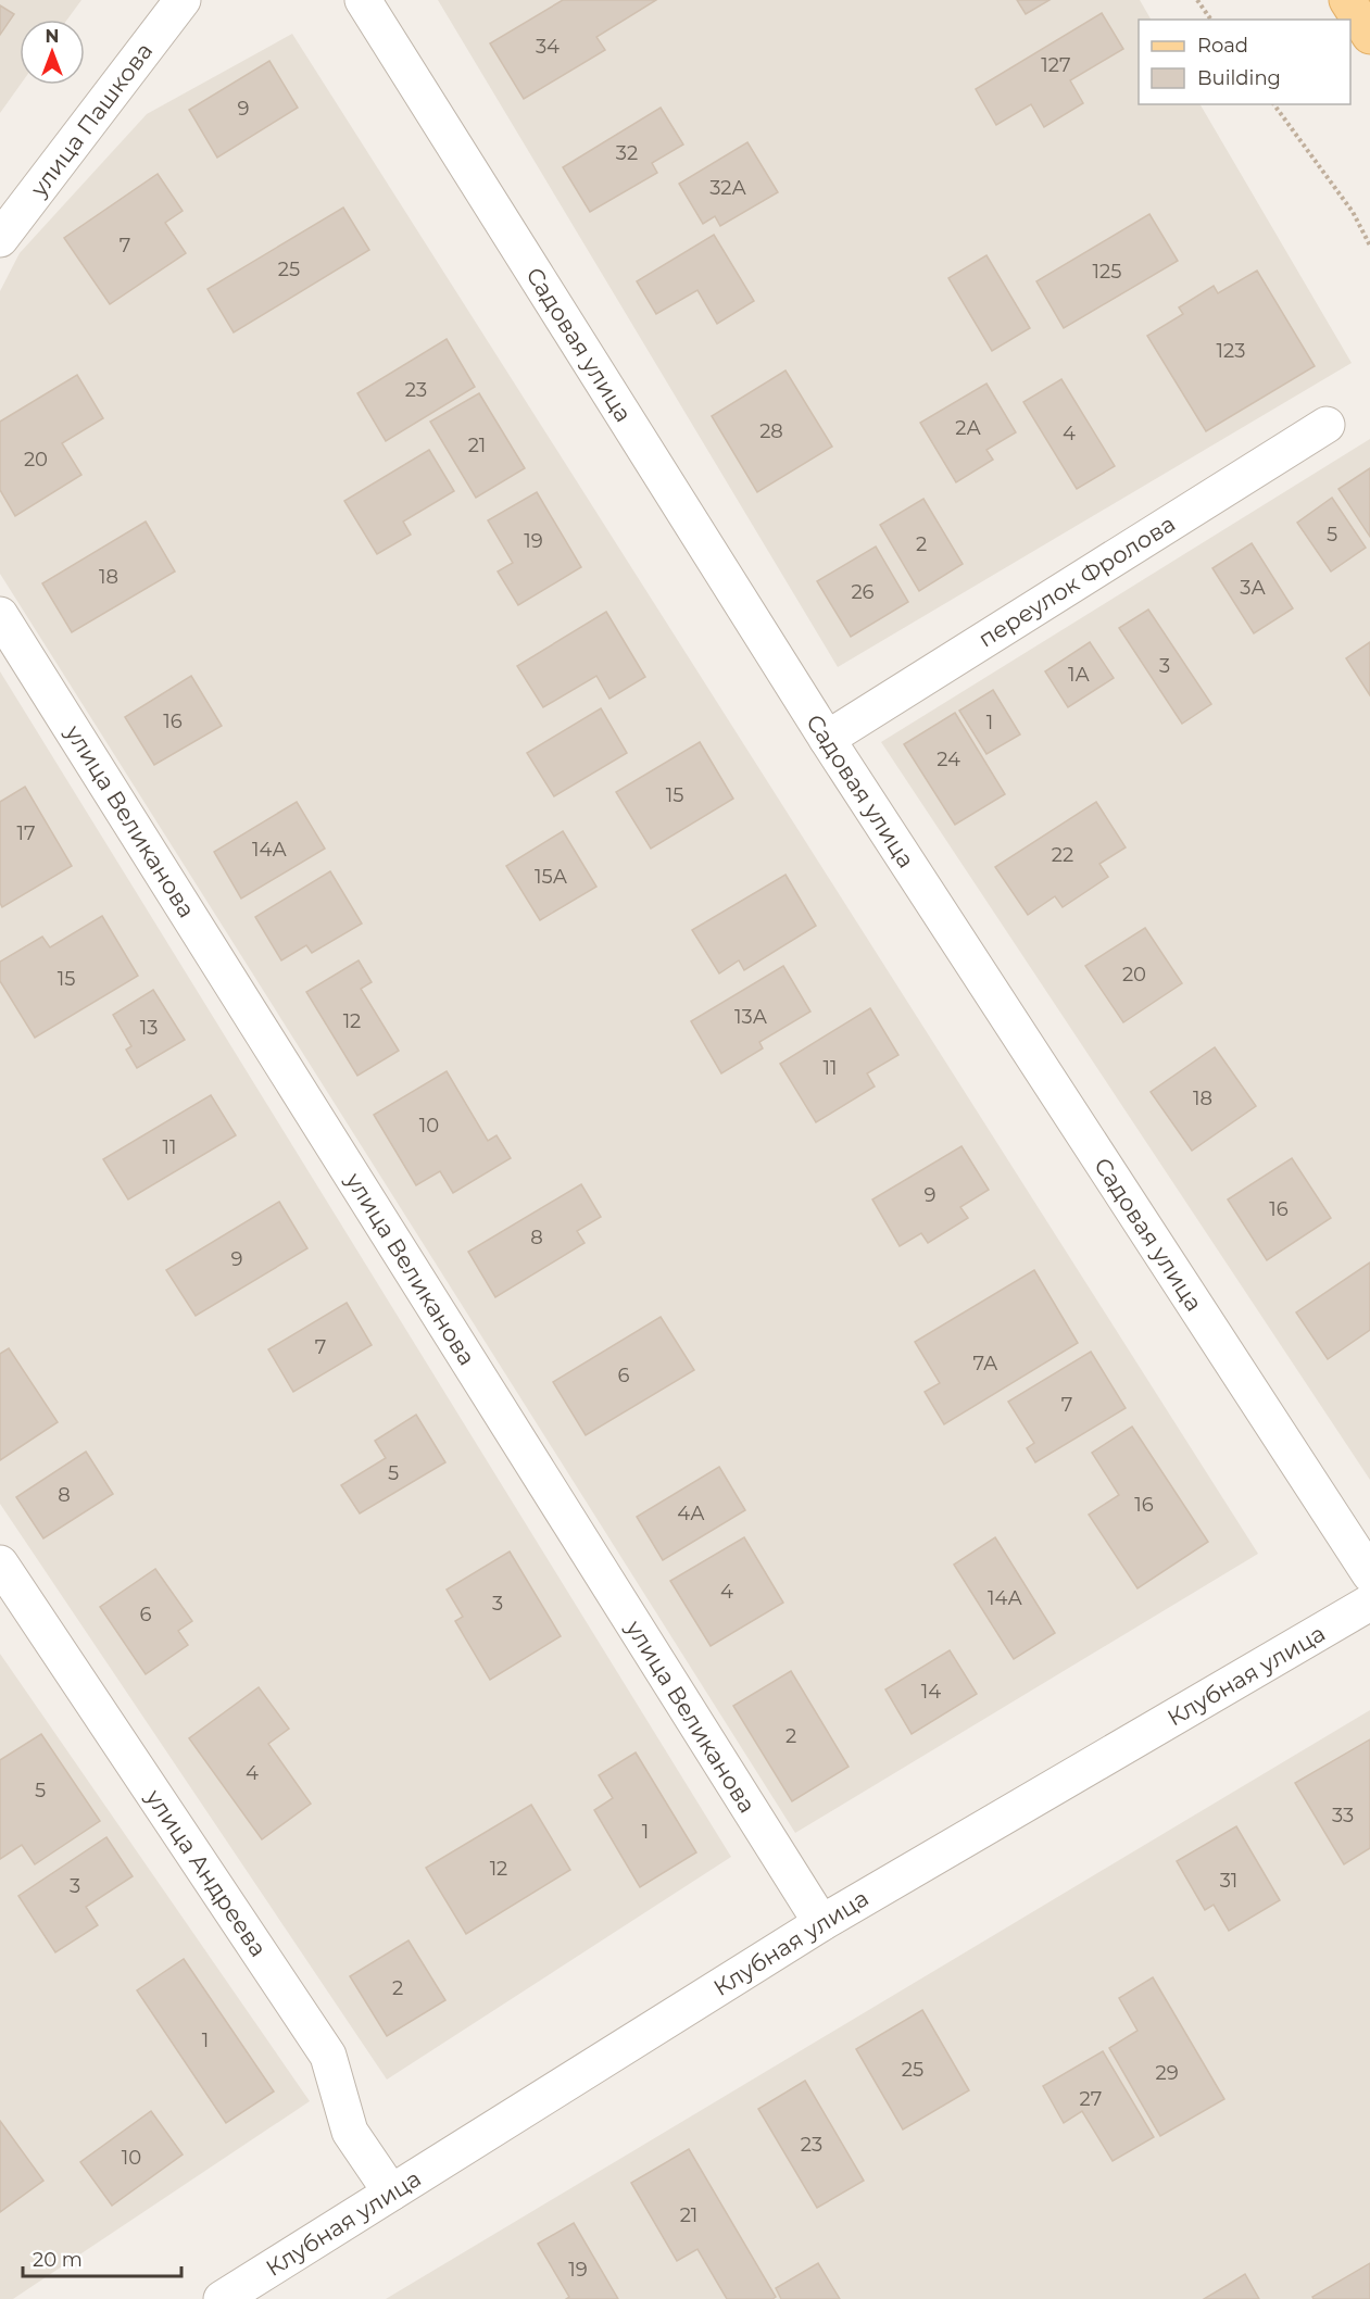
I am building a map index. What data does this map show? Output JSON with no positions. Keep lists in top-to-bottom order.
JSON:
{
  "streets": {
    "street": [
      "улица Пашкова",
      "Садовая улица",
      "переулок Фролова",
      "улица Великанова",
      "Клубная улица",
      "улица Андреева"
    ]
  },
  "crossings": [
    ["Садовая улица", "переулок Фролова"],
    ["улица Великанова", "Клубная улица"],
    ["Клубная улица", "улица Андреева"]
  ],
  "house_numbers": [
    "34",
    "127",
    "9",
    "32",
    "32А",
    "7",
    "25",
    "125",
    "123",
    "23",
    "2А",
    "28",
    "4",
    "21",
    "20",
    "5",
    "19",
    "2",
    "18",
    "3А",
    "26",
    "3",
    "1А",
    "16",
    "1",
    "24",
    "15",
    "17",
    "14А",
    "22",
    "15А",
    "20",
    "15",
    "13А",
    "12",
    "13",
    "11",
    "18",
    "10",
    "11",
    "9",
    "16",
    "8",
    "9",
    "7",
    "7А",
    "6",
    "7",
    "5",
    "8",
    "16",
    "4А",
    "4",
    "14А",
    "3",
    "6",
    "14",
    "2",
    "4",
    "5",
    "33",
    "1",
    "12",
    "31",
    "3",
    "2",
    "1",
    "25",
    "29",
    "27",
    "23",
    "10",
    "21",
    "19"
  ],
  "legend": ["Road", "Building"],
  "scale_bar": "20 m",
  "north": "top"
}
